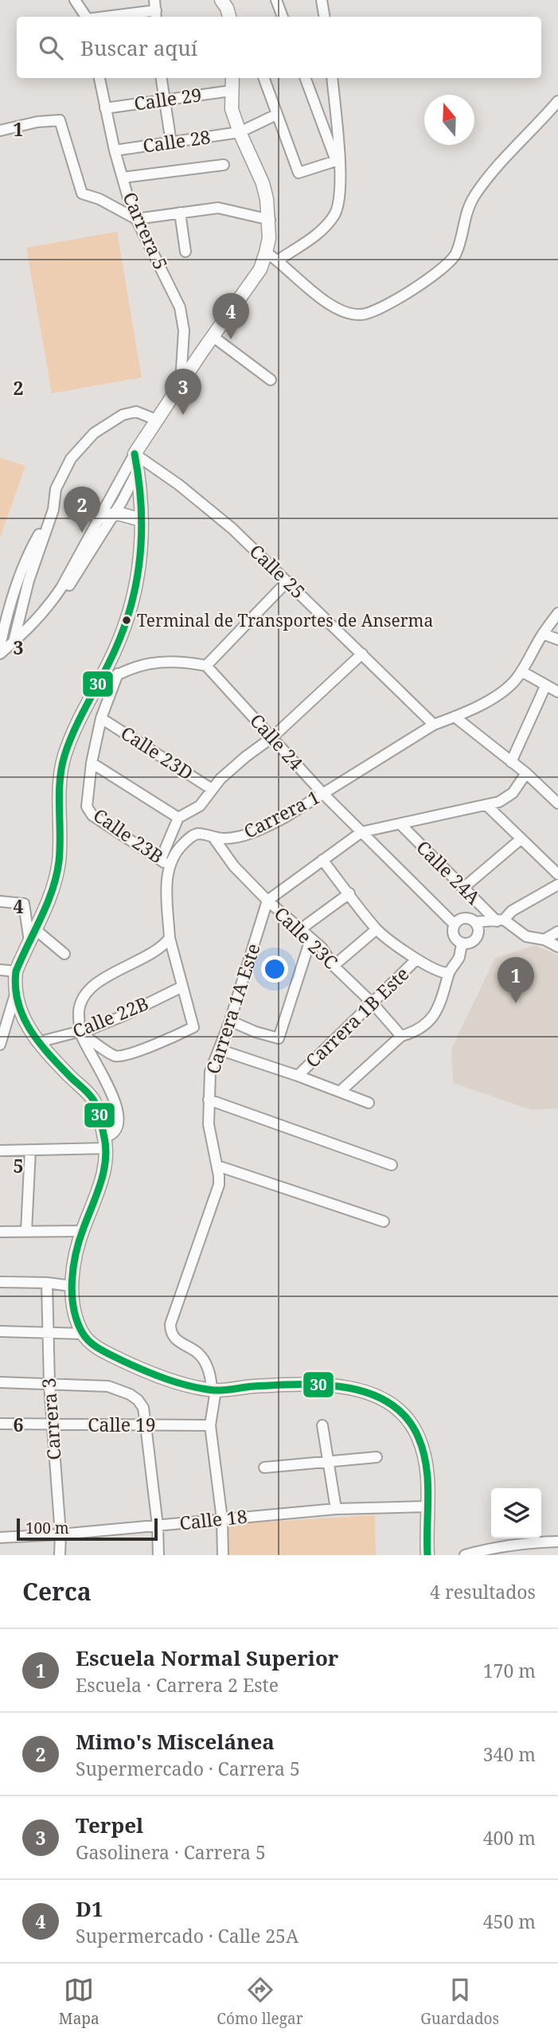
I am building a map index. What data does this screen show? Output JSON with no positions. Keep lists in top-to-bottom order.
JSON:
{
  "streets": {
    "street": [
      "Calle 29",
      "Calle 28",
      "Carrera 5",
      "Calle 25",
      "Calle 24",
      "Calle 23D",
      "Carrera 1",
      "Calle 23B",
      "Calle 24A",
      "Calle 23C",
      "Carrera 1A Este",
      "Calle 22B",
      "Carrera 1B Este",
      "Carrera 3",
      "Calle 19",
      "Calle 18"
    ]
  },
  "crossings": [
    ["Calle 29", "Carrera 5"],
    ["Calle 28", "Carrera 5"],
    ["Calle 25", "Carrera 1"],
    ["Calle 24", "Carrera 1"],
    ["Carrera 1", "Calle 23B"],
    ["Carrera 1", "Calle 23C"],
    ["Calle 23C", "Carrera 1A Este"],
    ["Calle 23C", "Carrera 1B Este"],
    ["Carrera 3", "Calle 19"],
    ["Carrera 3", "Calle 18"]
  ],
  "places": ["Terminal de Transportes de Anserma"],
  "lines": ["transit line 30"],
  "scale_bar": "100 m",
  "north": "top",
  "page": {
    "search": "Buscar aquí",
    "pins": [
      "4",
      "3",
      "2",
      "1"
    ],
    "scale": "100 m",
    "heading": ["Cerca", "4 resultados"],
    "list": [
      {
        "mark": "1",
        "name": "Escuela Normal Superior",
        "note": "Escuela · Carrera 2 Este",
        "value": "170 m"
      },
      {
        "mark": "2",
        "name": "Mimo's Miscelánea",
        "note": "Supermercado · Carrera 5",
        "value": "340 m"
      },
      {
        "mark": "3",
        "name": "Terpel",
        "note": "Gasolinera · Carrera 5",
        "value": "400 m"
      },
      {
        "mark": "4",
        "name": "D1",
        "note": "Supermercado · Calle 25A",
        "value": "450 m"
      }
    ],
    "nav": ["Mapa", "Cómo llegar", "Guardados"]
  },
  "grid": {
    "rows": [
      "1",
      "2",
      "3",
      "4",
      "5",
      "6"
    ]
  }
}
